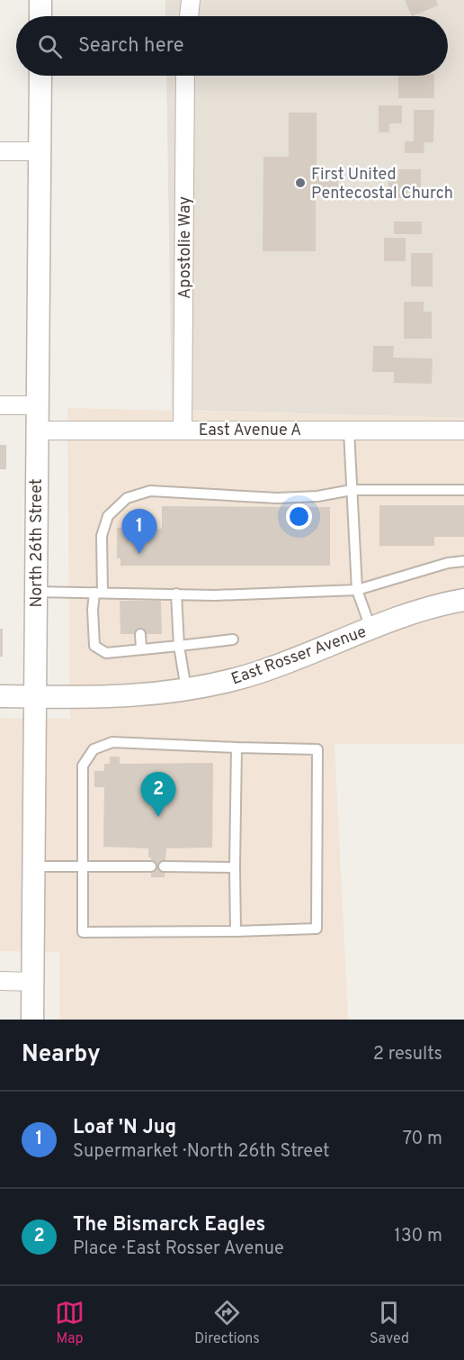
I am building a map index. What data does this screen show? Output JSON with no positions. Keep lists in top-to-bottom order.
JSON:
{
  "streets": {
    "street": [
      "Apostolie Way",
      "East Avenue A",
      "North 26th Street",
      "East Rosser Avenue"
    ]
  },
  "crossings": [
    ["Apostolie Way", "East Avenue A"],
    ["East Avenue A", "North 26th Street"],
    ["North 26th Street", "East Rosser Avenue"]
  ],
  "places": ["First United Pentecostal Church"],
  "page": {
    "search": "Search here",
    "pins": ["1", "2"],
    "heading": ["Nearby", "2 results"],
    "list": [
      {
        "mark": "1",
        "name": "Loaf 'N Jug",
        "note": "Supermarket · North 26th Street",
        "value": "70 m"
      },
      {
        "mark": "2",
        "name": "The Bismarck Eagles",
        "note": "Place · East Rosser Avenue",
        "value": "130 m"
      }
    ],
    "nav": ["Map", "Directions", "Saved"]
  }
}
